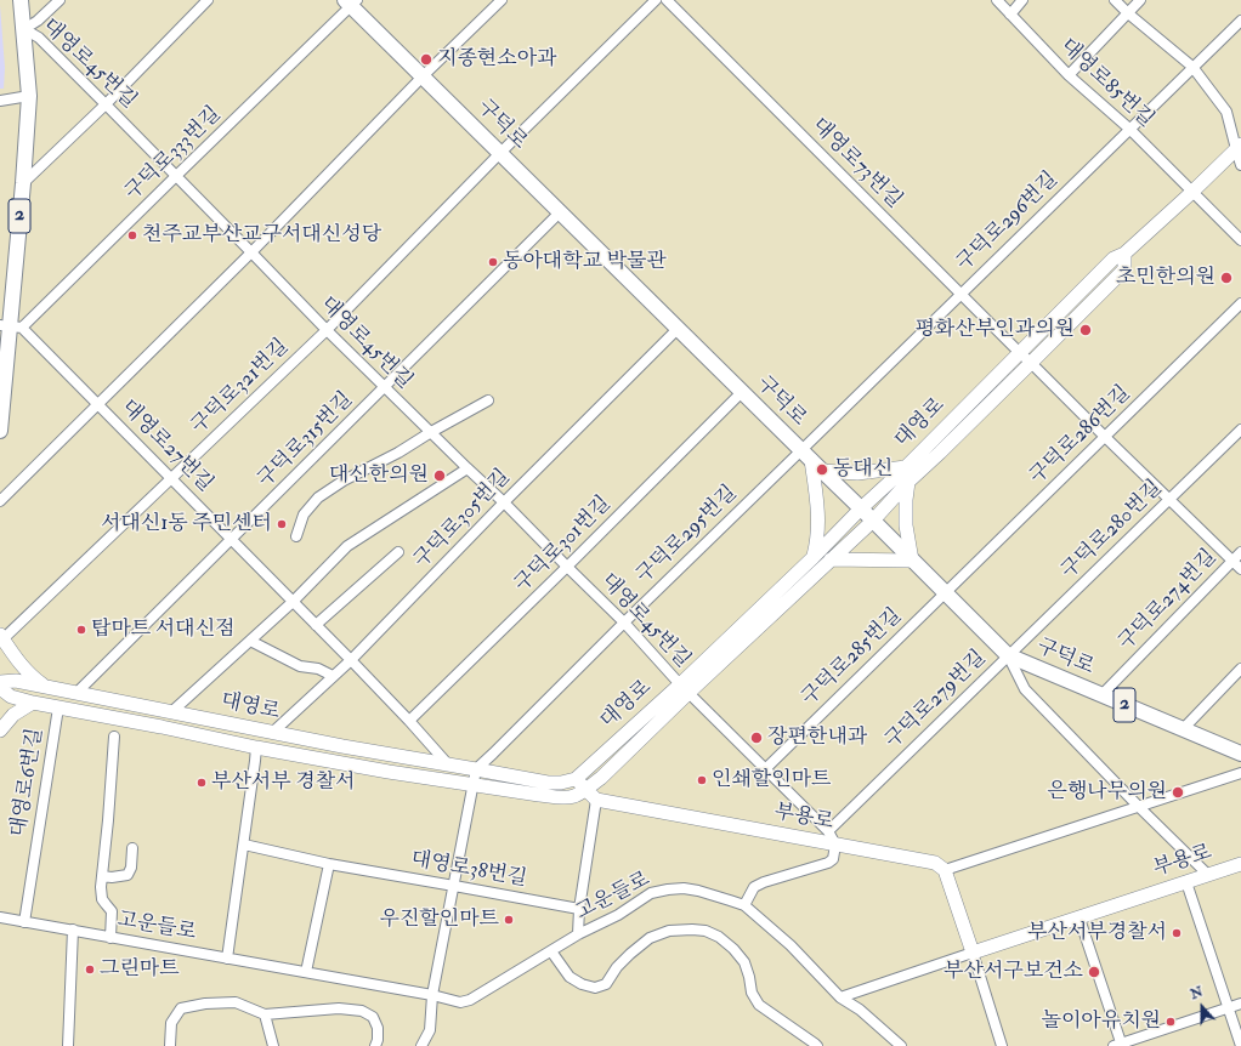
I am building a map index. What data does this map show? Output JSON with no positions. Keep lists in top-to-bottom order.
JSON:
{
  "streets": {
    "main road": [
      "구덕로",
      "2",
      "대영로",
      "부용로"
    ],
    "street": [
      "대영로45번길",
      "대영로85번길",
      "구덕로333번길",
      "대영로73번길",
      "구덕로296번길",
      "구덕로321번길",
      "구덕로286번길",
      "구덕로315번길",
      "대영로27번길",
      "구덕로305번길",
      "구덕로280번길",
      "구덕로295번길",
      "구덕로301번길",
      "구덕로274번길",
      "구덕로285번길",
      "구덕로279번길",
      "대영로6번길",
      "대영로38번길",
      "고운들로"
    ]
  },
  "crossings": [
    ["대영로45번길", "구덕로333번길"],
    ["대영로45번길", "2"],
    ["대영로45번길", "구덕로321번길"],
    ["대영로45번길", "대영로"],
    ["대영로45번길", "구덕로315번길"],
    ["대영로45번길", "구덕로305번길"],
    ["대영로45번길", "구덕로295번길"],
    ["대영로45번길", "구덕로301번길"],
    ["대영로45번길", "구덕로285번길"],
    ["대영로45번길", "구덕로279번길"],
    ["대영로45번길", "부용로"],
    ["대영로85번길", "구덕로296번길"],
    ["대영로85번길", "대영로"],
    ["구덕로", "구덕로333번길"],
    ["구덕로", "구덕로296번길"],
    ["구덕로", "구덕로321번길"],
    ["구덕로", "대영로"],
    ["구덕로", "구덕로286번길"],
    ["구덕로", "구덕로315번길"],
    ["구덕로", "구덕로305번길"],
    ["구덕로", "구덕로280번길"],
    ["구덕로", "구덕로295번길"],
    ["구덕로", "구덕로301번길"],
    ["구덕로", "구덕로274번길"],
    ["구덕로", "구덕로285번길"],
    ["구덕로", "구덕로279번길"],
    ["구덕로333번길", "2"],
    ["구덕로333번길", "대영로27번길"],
    ["대영로73번길", "구덕로296번길"],
    ["대영로73번길", "대영로"],
    ["대영로73번길", "구덕로286번길"],
    ["대영로73번길", "구덕로280번길"],
    ["대영로73번길", "구덕로274번길"],
    ["2", "대영로27번길"],
    ["구덕로296번길", "구덕로295번길"],
    ["구덕로321번길", "대영로27번길"],
    ["대영로", "구덕로315번길"],
    ["대영로", "대영로27번길"],
    ["대영로", "구덕로305번길"],
    ["대영로", "구덕로295번길"],
    ["대영로", "대영로6번길"],
    ["구덕로286번길", "구덕로285번길"],
    ["구덕로315번길", "대영로27번길"],
    ["대영로27번길", "구덕로305번길"],
    ["대영로27번길", "구덕로301번길"],
    ["구덕로280번길", "구덕로279번길"],
    ["대영로6번길", "고운들로"],
    ["부용로", "고운들로"]
  ],
  "places": [
    "지종현소아과",
    "천주교부산교구서대신성당",
    "동아대학교 박물관",
    "초민한의원",
    "평화산부인과의원",
    "동대신",
    "대신한의원",
    "서대신1동 주민센터",
    "탑마트 서대신점",
    "장편한내과",
    "인쇄할인마트",
    "부산서부 경찰서",
    "은행나무의원",
    "우진할인마트",
    "부산서부경찰서",
    "그린마트",
    "부산서구보건소",
    "놀이아유치원"
  ],
  "north": "top"
}
